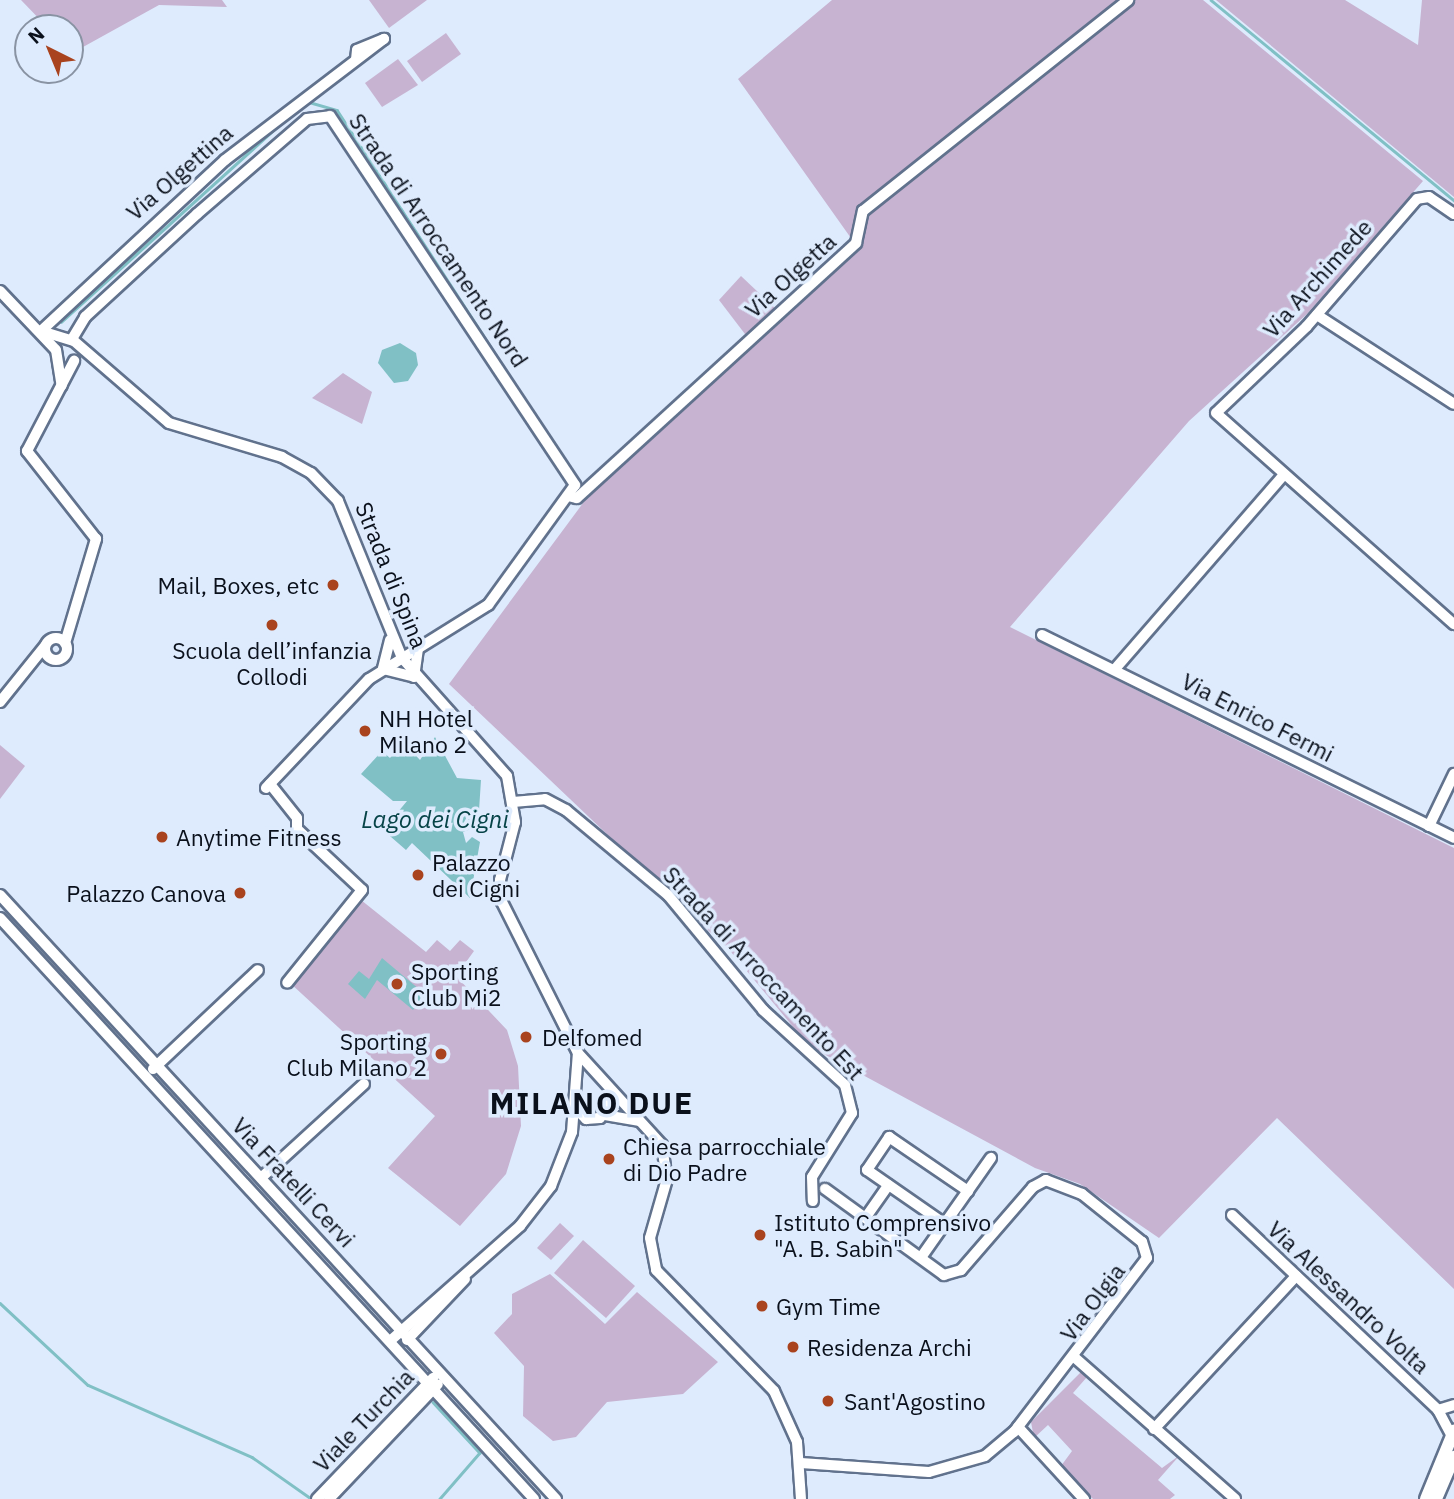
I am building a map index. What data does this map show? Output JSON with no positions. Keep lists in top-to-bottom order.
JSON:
{
  "streets": {
    "street": [
      "Via Olgettina",
      "Strada di Arroccamento Nord",
      "Via Olgetta",
      "Via Archimede",
      "Strada di Spina",
      "Via Enrico Fermi",
      "Strada di Arroccamento Est",
      "Via Fratelli Cervi",
      "Via Alessandro Volta",
      "Via Olgia",
      "Viale Turchia"
    ]
  },
  "crossings": [
    ["Strada di Arroccamento Nord", "Via Olgetta"],
    ["Strada di Arroccamento Nord", "Strada di Spina"],
    ["Strada di Spina", "Strada di Arroccamento Est"],
    ["Via Fratelli Cervi", "Viale Turchia"]
  ],
  "districts": ["MILANO DUE"],
  "water": ["Lago dei Cigni"],
  "places": [
    "Mail, Boxes, etc",
    "Scuola dell’infanzia Collodi",
    "NH Hotel Milano 2",
    "Anytime Fitness",
    "Palazzo dei Cigni",
    "Palazzo Canova",
    "Sporting Club Mi2",
    "Delfomed",
    "Sporting Club Milano 2",
    "Chiesa parrocchiale di Dio Padre",
    "Istituto Comprensivo \"A. B. Sabin\"",
    "Gym Time",
    "Residenza Archi",
    "Sant'Agostino"
  ],
  "north": "top left"
}
